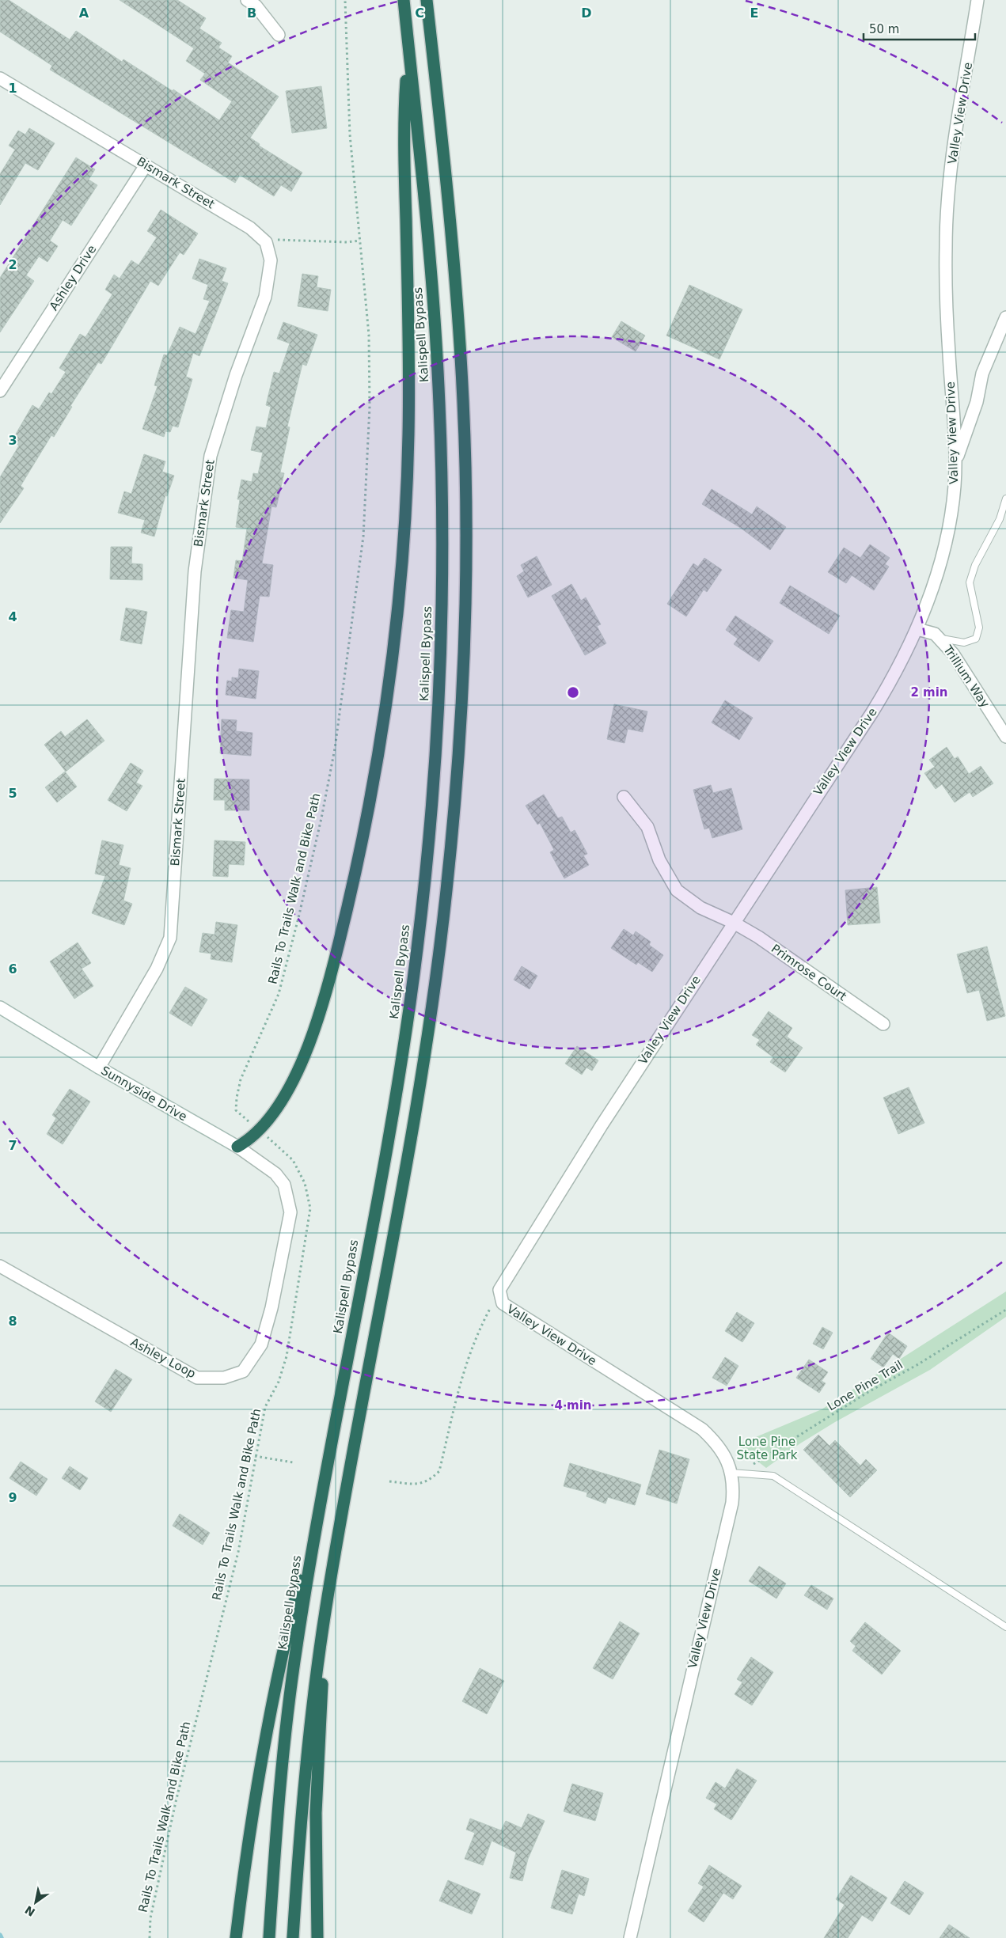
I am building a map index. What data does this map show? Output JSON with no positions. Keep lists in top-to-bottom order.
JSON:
{
  "streets": {
    "highway": ["Kalispell Bypass"],
    "street": [
      "Valley View Drive",
      "Bismark Street",
      "Ashley Drive",
      "Trillium Way",
      "Primrose Court",
      "Sunnyside Drive",
      "Ashley Loop"
    ],
    "path": ["Rails To Trails Walk and Bike Path", "Lone Pine Trail"]
  },
  "crossings": [
    ["Valley View Drive", "Trillium Way"],
    ["Valley View Drive", "Primrose Court"],
    ["Valley View Drive", "Lone Pine Trail"],
    ["Bismark Street", "Ashley Drive"],
    ["Bismark Street", "Sunnyside Drive"],
    ["Sunnyside Drive", "Ashley Loop"]
  ],
  "parks": ["Lone Pine State Park"],
  "scale_bar": "50 m",
  "north": "bottom left",
  "grid": {
    "columns": [
      "A",
      "B",
      "C",
      "D",
      "E"
    ],
    "rows": [
      "1",
      "2",
      "3",
      "4",
      "5",
      "6",
      "7",
      "8",
      "9"
    ]
  },
  "rings": ["2 min", "4 min"]
}
